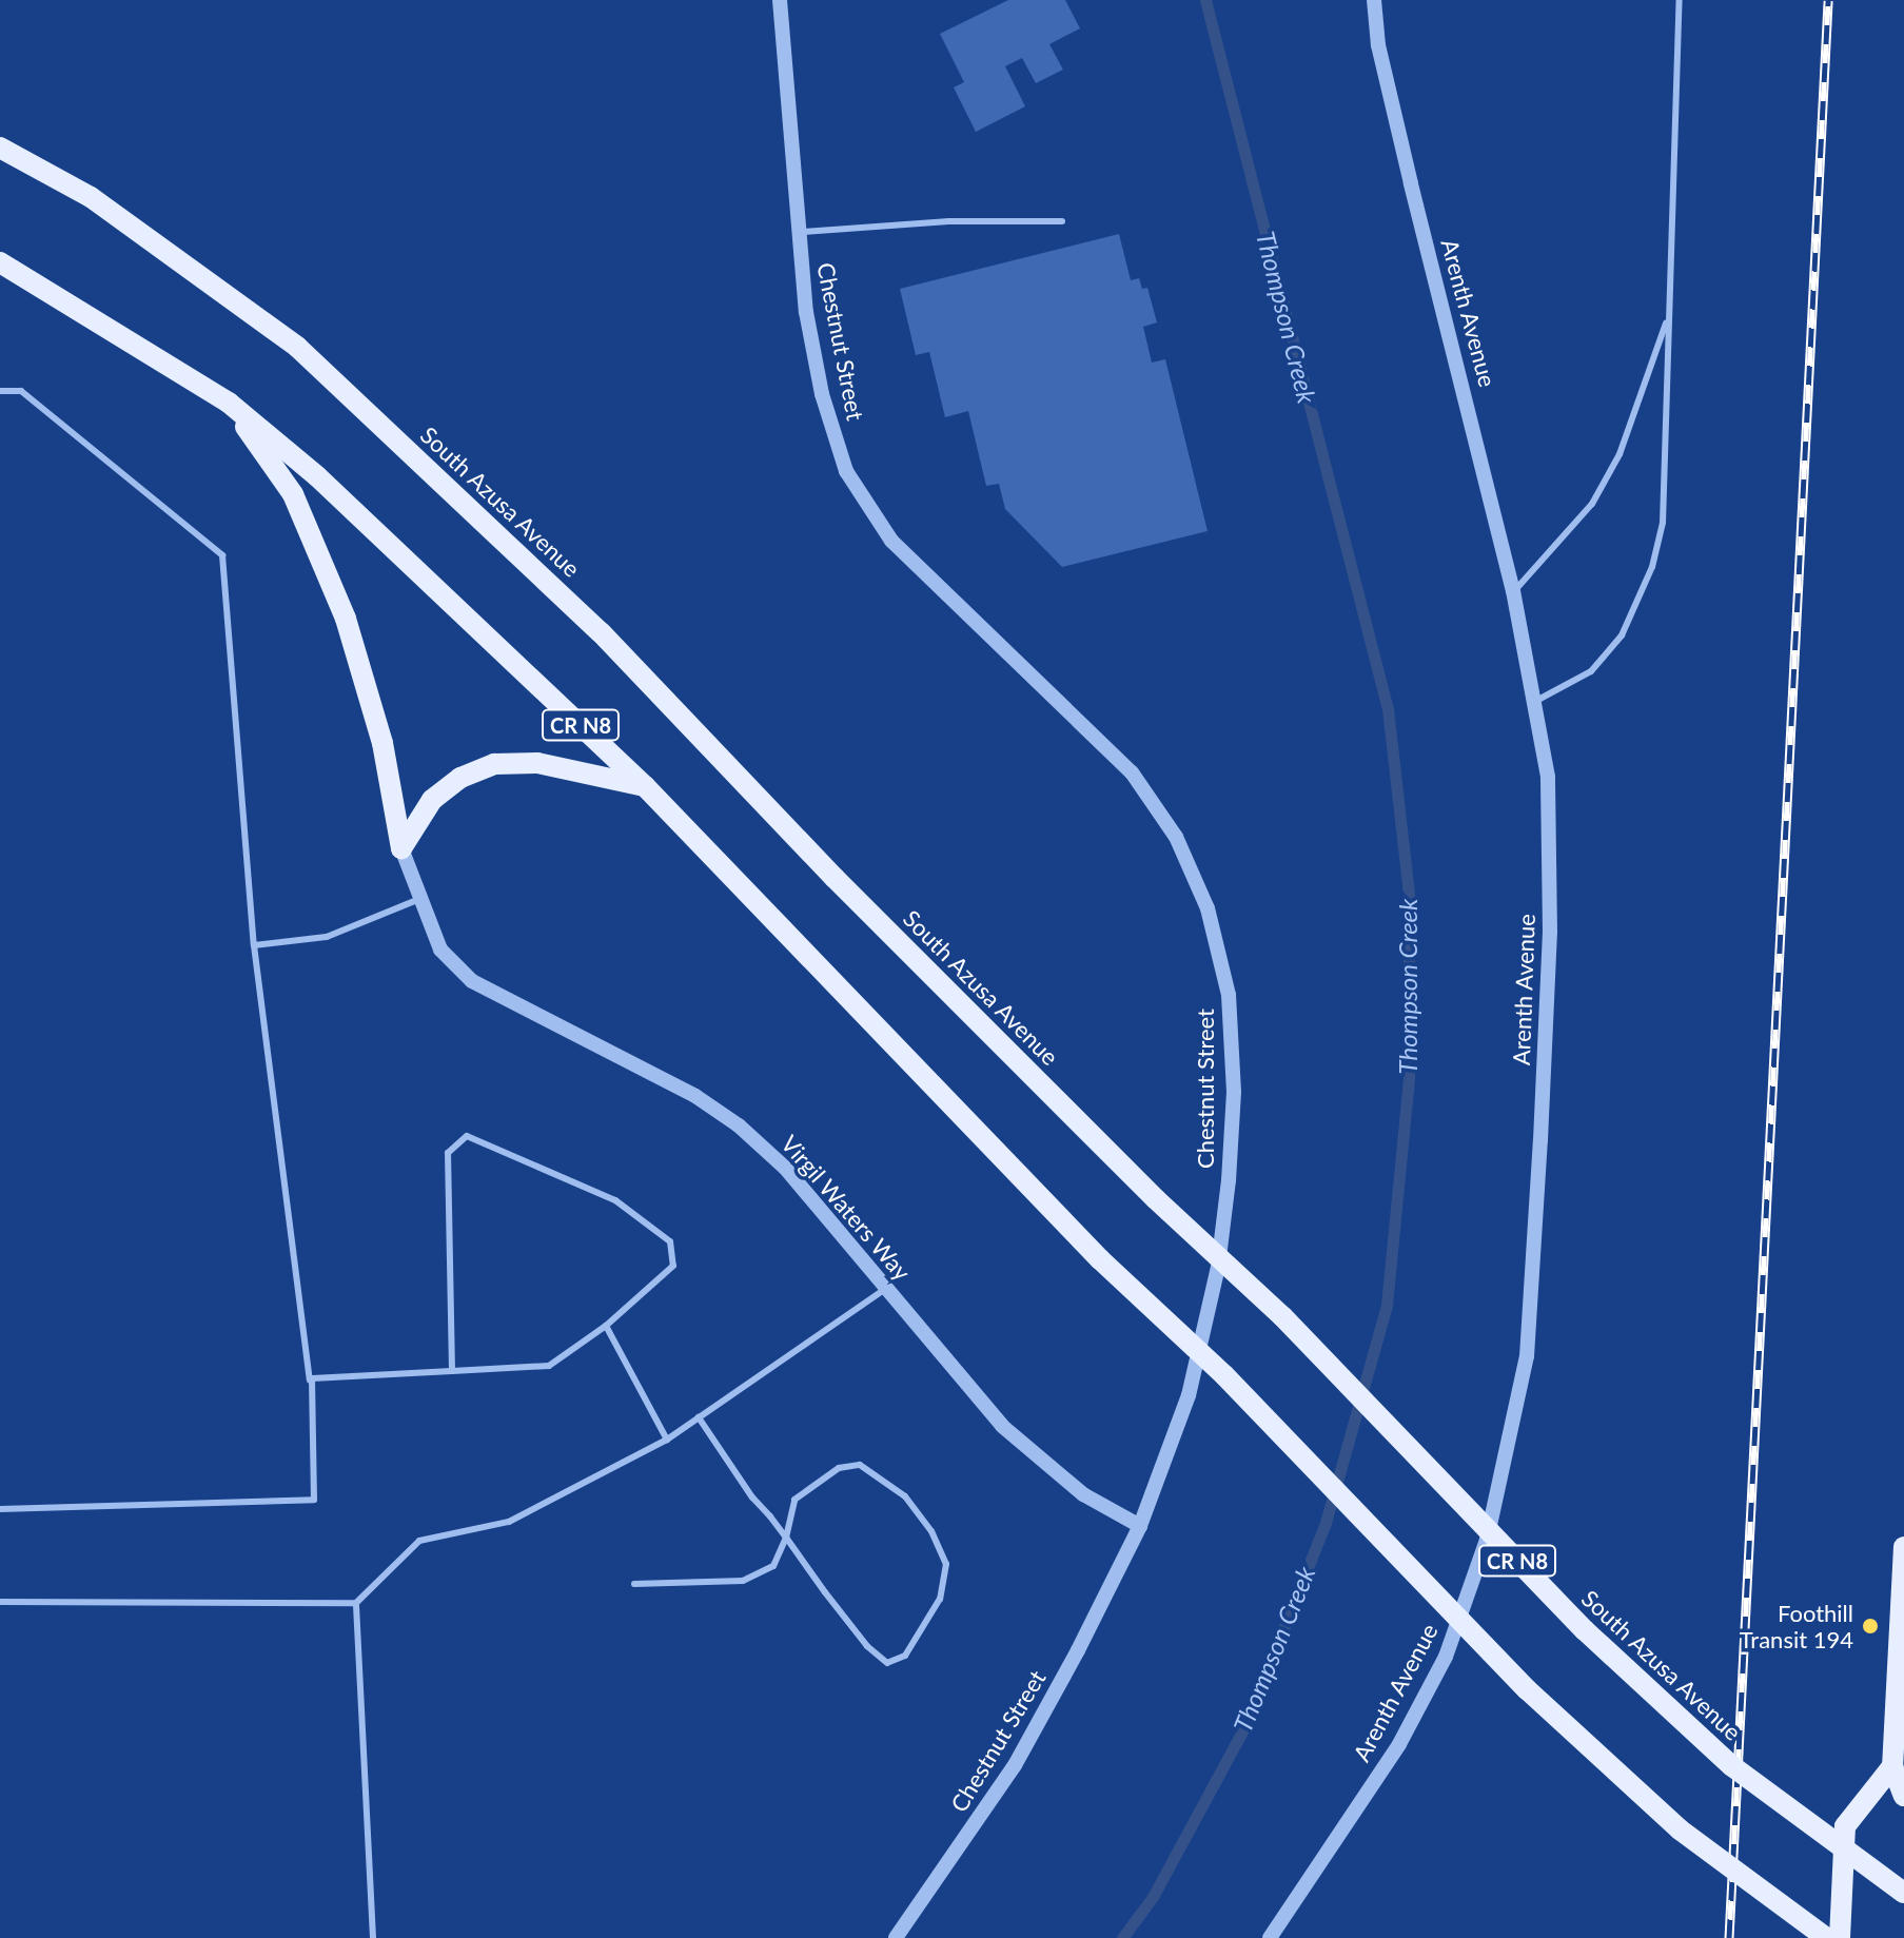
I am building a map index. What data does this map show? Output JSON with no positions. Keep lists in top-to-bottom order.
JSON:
{
  "streets": {
    "main road": ["South Azusa Avenue", "CR N8"],
    "street": ["Arenth Avenue", "Chestnut Street", "Virgil Waters Way"]
  },
  "crossings": [
    ["Chestnut Street", "Virgil Waters Way"]
  ],
  "water": ["Thompson Creek"],
  "places": ["Foothill Transit 194"]
}
